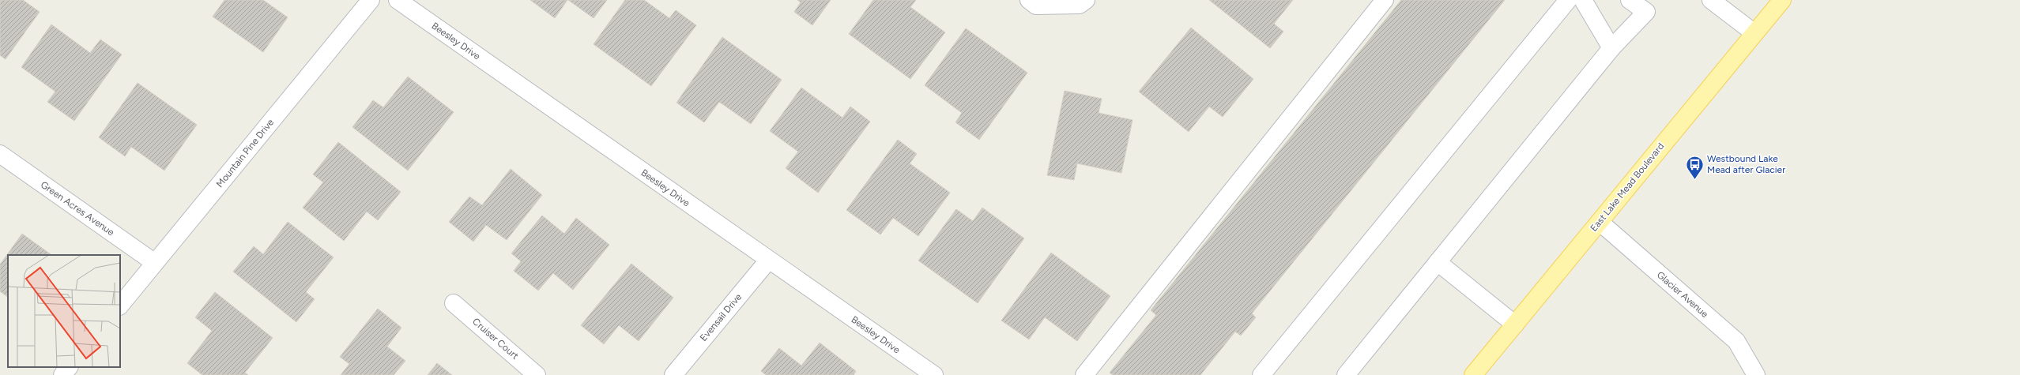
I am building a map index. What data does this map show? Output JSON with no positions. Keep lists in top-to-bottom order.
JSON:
{
  "streets": {
    "main road": ["East Lake Mead Boulevard"],
    "street": [
      "Beesley Drive",
      "Mountain Pine Drive",
      "Green Acres Avenue",
      "Glacier Avenue",
      "Evensail Drive",
      "Cruiser Court"
    ]
  },
  "crossings": [
    ["Beesley Drive", "Evensail Drive"],
    ["Mountain Pine Drive", "Green Acres Avenue"],
    ["East Lake Mead Boulevard", "Glacier Avenue"]
  ],
  "places": {
    "bus stop": ["Westbound Lake Mead after Glacier"]
  }
}
